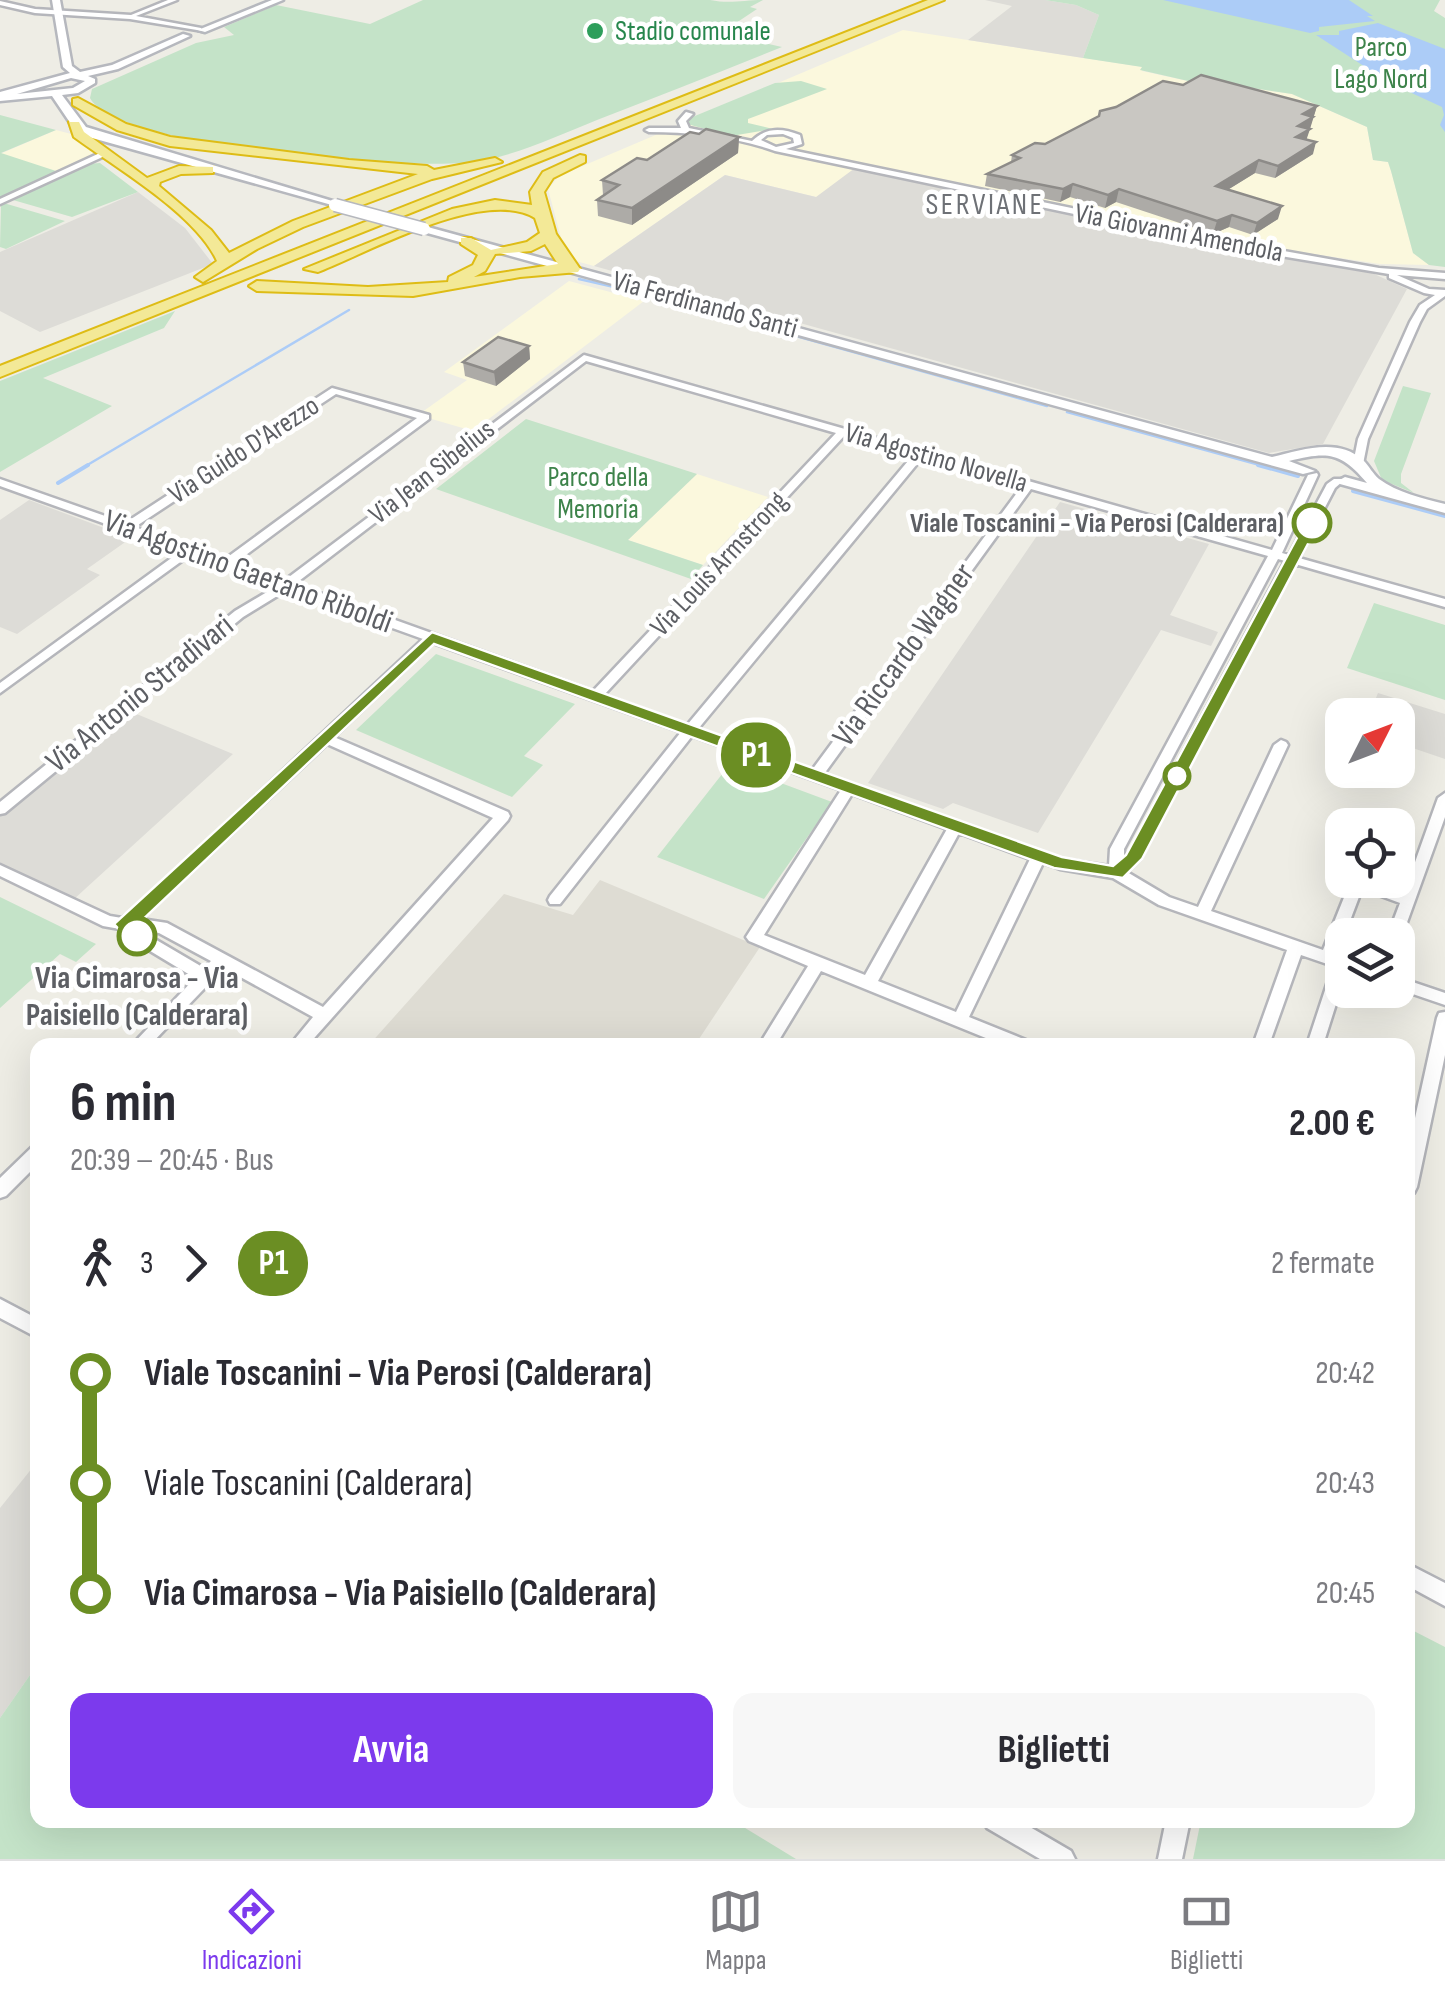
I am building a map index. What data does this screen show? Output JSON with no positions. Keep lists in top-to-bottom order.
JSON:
{
  "streets": {
    "main road": ["Via Ferdinando Santi"],
    "street": [
      "Via Giovanni Amendola",
      "Via Guido D'Arezzo",
      "Via Agostino Novella",
      "Via Jean Sibelius",
      "Via Louis Armstrong",
      "Via Agostino Gaetano Riboldi",
      "Via Riccardo Wagner",
      "Via Antonio Stradivari"
    ]
  },
  "crossings": [
    ["Via Guido D'Arezzo", "Via Agostino Gaetano Riboldi"],
    ["Via Agostino Novella", "Via Jean Sibelius"],
    ["Via Agostino Novella", "Via Louis Armstrong"],
    ["Via Agostino Novella", "Via Riccardo Wagner"],
    ["Via Jean Sibelius", "Via Agostino Gaetano Riboldi"],
    ["Via Jean Sibelius", "Via Antonio Stradivari"],
    ["Via Louis Armstrong", "Via Agostino Gaetano Riboldi"],
    ["Via Agostino Gaetano Riboldi", "Via Riccardo Wagner"],
    ["Via Agostino Gaetano Riboldi", "Via Antonio Stradivari"]
  ],
  "districts": ["SERVIANE"],
  "parks": ["Parco Lago Nord", "Parco della Memoria"],
  "places": ["Stadio comunale", "Viale Toscanini - Via Perosi (Calderara)", "Via Cimarosa - Via PaisieIIo (Calderara)"],
  "lines": ["bus line P1"],
  "north": "top right",
  "page": {
    "on_map": "P1",
    "heading": ["6 min", "20:39 – 20:45 · Bus", "2.00 €"],
    "legs": ["3", "P1", "2 fermate"],
    "list": [
      {
        "name": "Viale Toscanini - Via Perosi (Calderara)",
        "value": "20:42"
      },
      {
        "name": "Viale Toscanini (Calderara)",
        "value": "20:43"
      },
      {
        "name": "Via Cimarosa - Via PaisieIIo (Calderara)",
        "value": "20:45"
      }
    ],
    "buttons": ["Avvia", "Biglietti"],
    "tabs": ["Indicazioni", "Mappa", "Biglietti"]
  }
}
